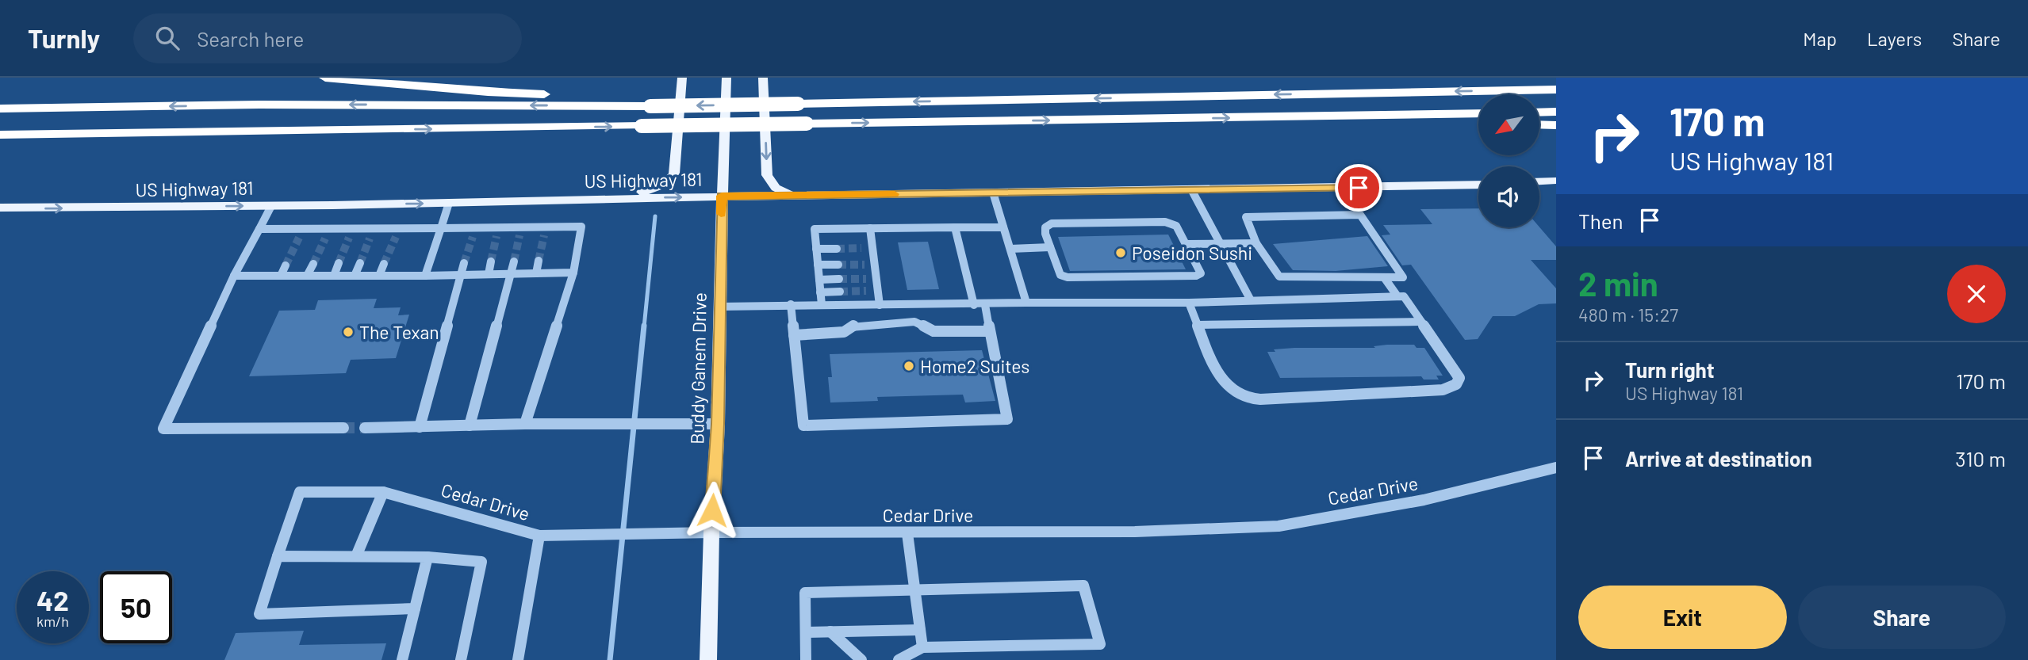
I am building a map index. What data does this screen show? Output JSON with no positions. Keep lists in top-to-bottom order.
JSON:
{
  "streets": {
    "main road": ["US Highway 181", "Buddy Ganem Drive"],
    "street": ["Cedar Drive"]
  },
  "crossings": [
    ["US Highway 181", "Buddy Ganem Drive"],
    ["Buddy Ganem Drive", "Cedar Drive"]
  ],
  "one_way": ["US Highway 181"],
  "places": ["Poseidon Sushi", "The Texan", "Home2 Suites"],
  "north": "bottom left",
  "page": {
    "header": "Turnly",
    "search": "Search here",
    "nav": ["Map", "Layers", "Share"],
    "turn": ["170 m", "US Highway 181"],
    "then": "Then",
    "heading": ["2 min", "480 m · 15:27"],
    "list": [
      {
        "name": "Turn right",
        "note": "US Highway 181",
        "value": "170 m"
      },
      {
        "name": "Arrive at destination",
        "value": "310 m"
      }
    ],
    "speed": "42 km/h",
    "limit": "50",
    "buttons": ["Exit", "Share"]
  }
}
